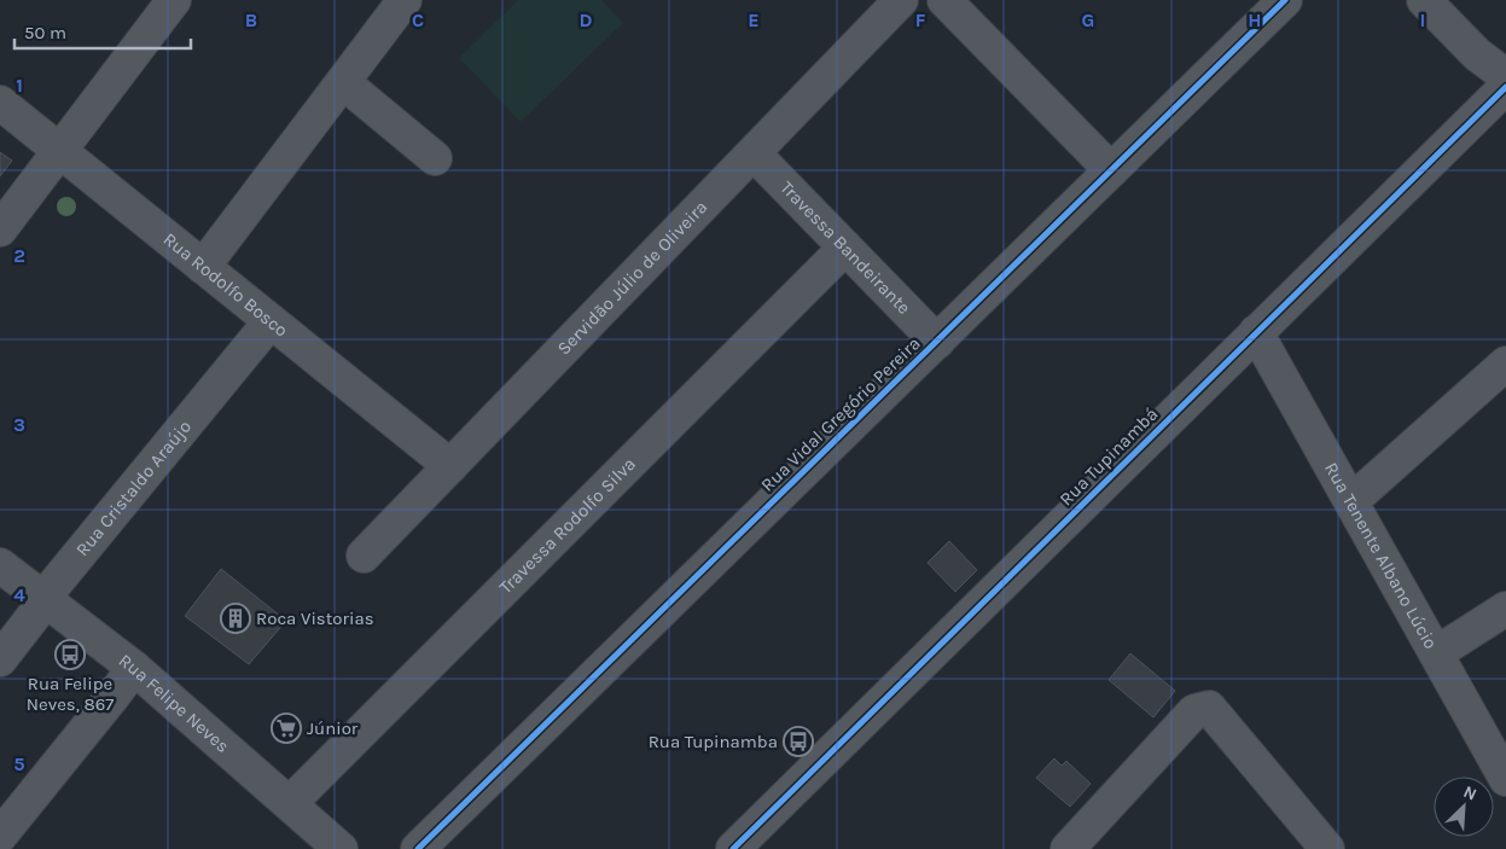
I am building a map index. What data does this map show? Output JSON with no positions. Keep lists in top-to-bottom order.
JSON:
{
  "streets": {
    "street": [
      "Travessa Bandeirante",
      "Servidão Júlio de Oliveira",
      "Rua Rodolfo Bosco",
      "Rua Vidal Gregório Pereira",
      "Rua Tupinambá",
      "Rua Cristaldo Araújo",
      "Travessa Rodolfo Silva",
      "Rua Tenente Albano Lúcio",
      "Rua Felipe Neves"
    ]
  },
  "crossings": [
    ["Travessa Bandeirante", "Servidão Júlio de Oliveira"],
    ["Travessa Bandeirante", "Rua Vidal Gregório Pereira"],
    ["Travessa Bandeirante", "Travessa Rodolfo Silva"],
    ["Servidão Júlio de Oliveira", "Rua Rodolfo Bosco"],
    ["Rua Rodolfo Bosco", "Rua Cristaldo Araújo"],
    ["Rua Tupinambá", "Rua Tenente Albano Lúcio"],
    ["Rua Cristaldo Araújo", "Rua Felipe Neves"],
    ["Travessa Rodolfo Silva", "Rua Felipe Neves"]
  ],
  "places": {
    "building": ["Roca Vistorias"],
    "bus stop": ["Rua Felipe Neves, 867", "Rua Tupinamba"],
    "supermarket": ["Júnior"]
  },
  "scale_bar": "50 m",
  "north": "top right",
  "grid": {
    "columns": [
      "B",
      "C",
      "D",
      "E",
      "F",
      "G",
      "H",
      "I"
    ],
    "rows": [
      "1",
      "2",
      "3",
      "4",
      "5"
    ]
  }
}
